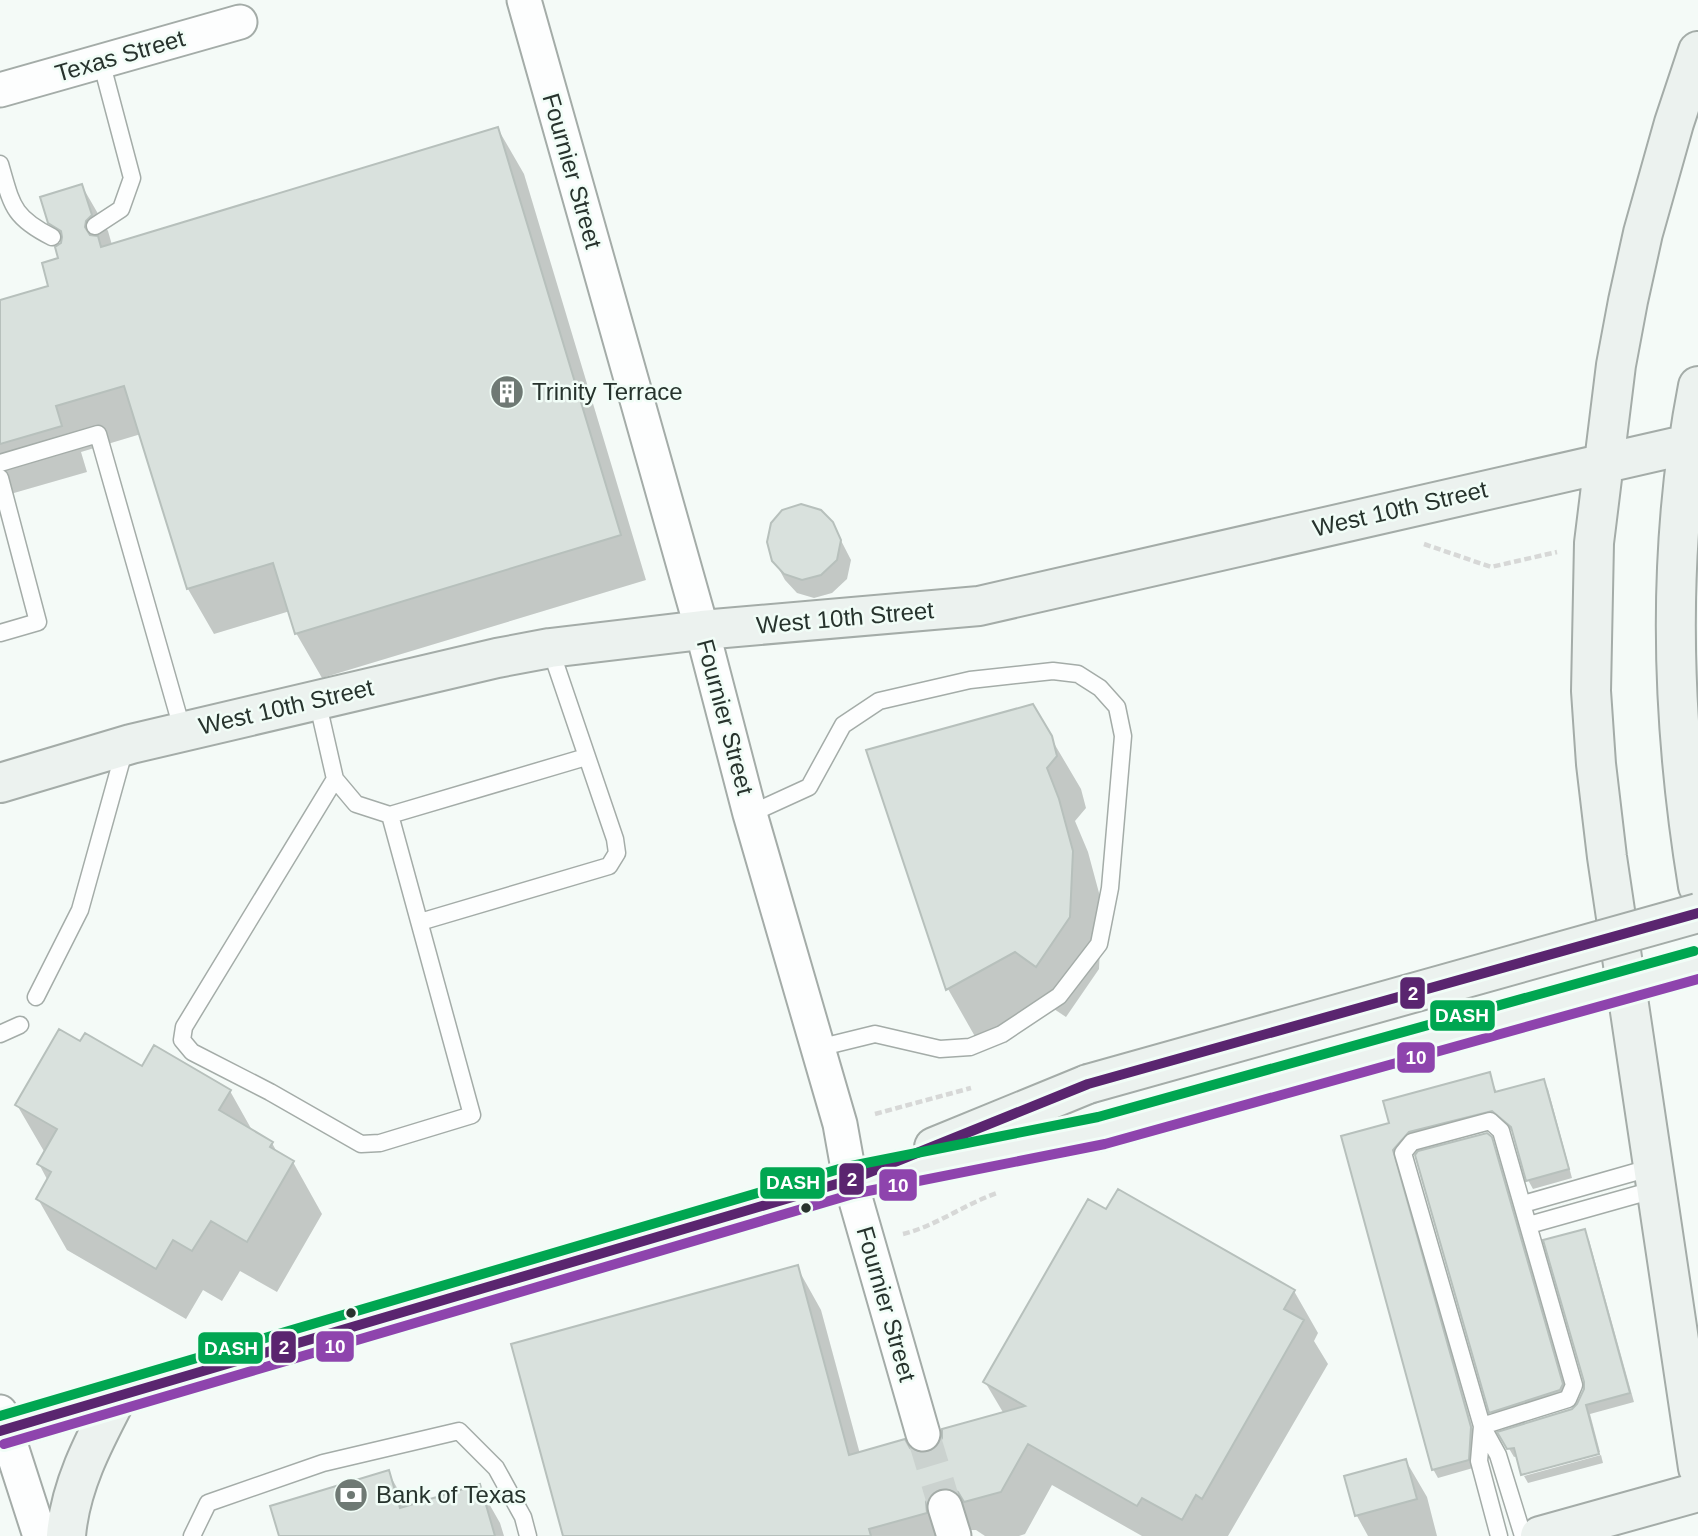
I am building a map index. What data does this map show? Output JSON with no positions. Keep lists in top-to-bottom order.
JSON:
{
  "streets": {
    "main road": ["West 10th Street"],
    "street": ["Texas Street", "Fournier Street"]
  },
  "crossings": [
    ["Fournier Street", "West 10th Street"]
  ],
  "places": {
    "building": ["Trinity Terrace"],
    "bank": ["Bank of Texas"]
  },
  "lines": ["transit line 2", "transit line DASH", "transit line 10"]
}
